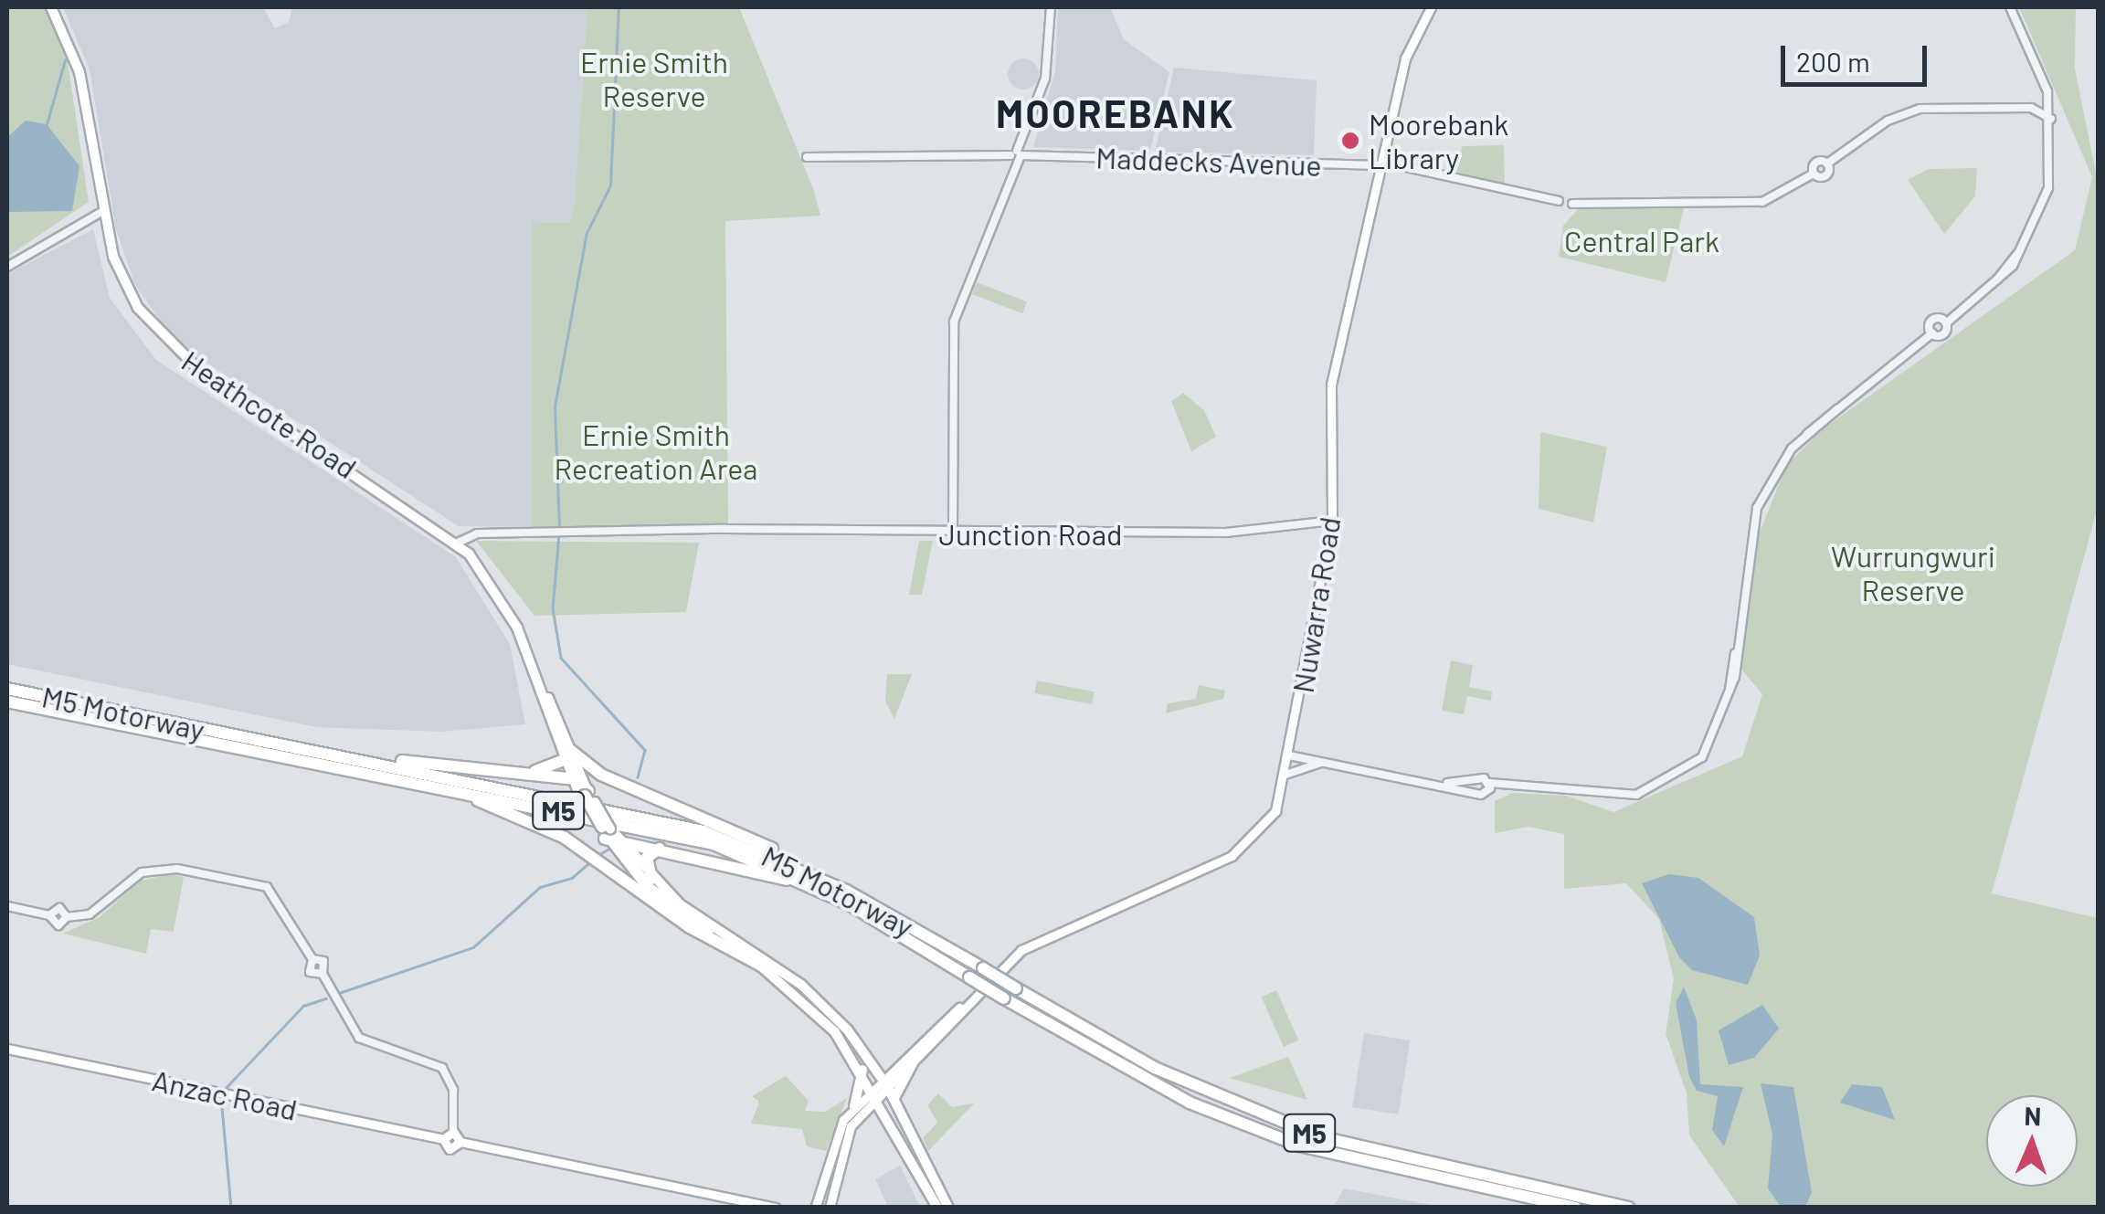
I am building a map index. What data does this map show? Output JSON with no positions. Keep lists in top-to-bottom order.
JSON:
{
  "streets": {
    "highway": ["M5 Motorway", "M5"],
    "main road": ["Heathcote Road", "Nuwarra Road", "Anzac Road"],
    "street": ["Maddecks Avenue", "Junction Road"]
  },
  "crossings": [
    ["Maddecks Avenue", "Nuwarra Road"],
    ["Heathcote Road", "Junction Road"],
    ["Junction Road", "Nuwarra Road"]
  ],
  "districts": ["MOOREBANK"],
  "parks": [
    "Ernie Smith Reserve",
    "Central Park",
    "Ernie Smith Recreation Area",
    "Wurrungwuri Reserve"
  ],
  "places": ["Moorebank Library"],
  "scale_bar": "200 m",
  "north": "top"
}
